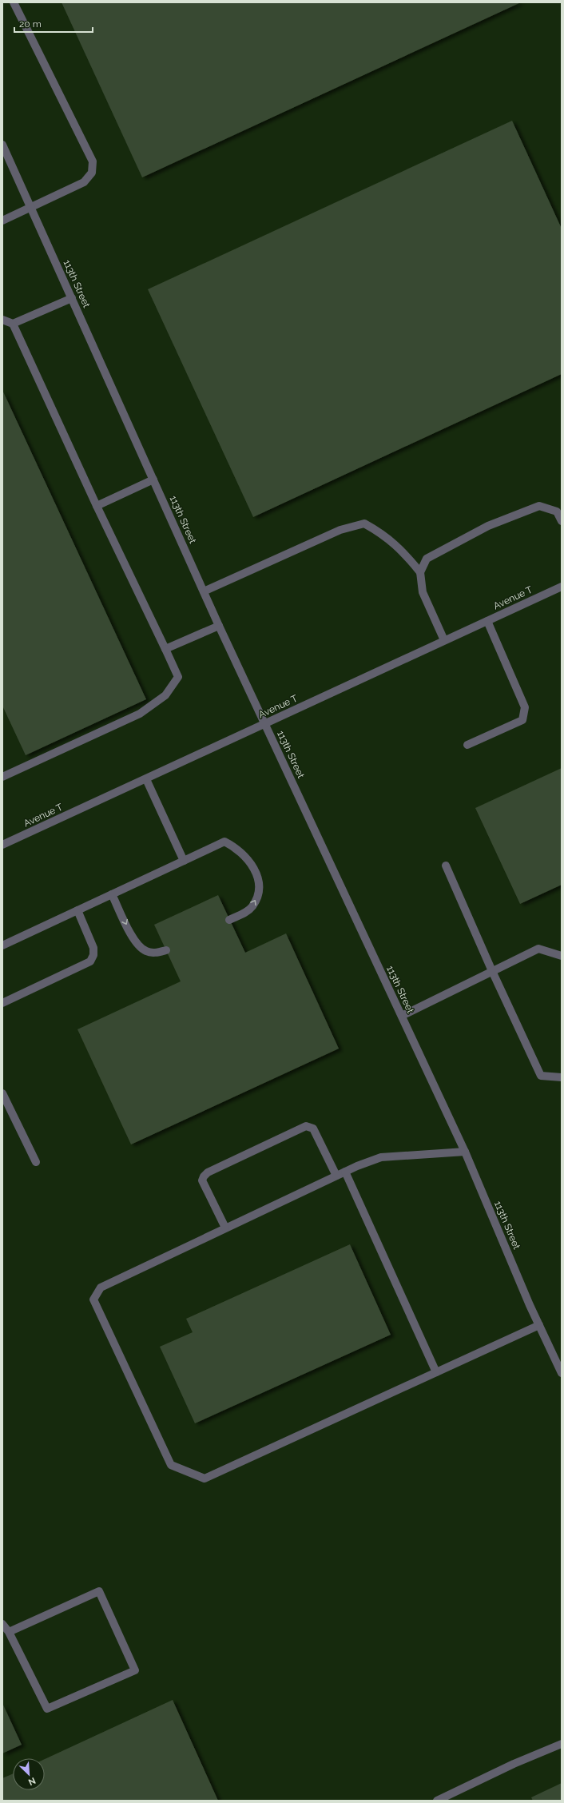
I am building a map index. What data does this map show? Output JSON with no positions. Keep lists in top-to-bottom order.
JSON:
{
  "streets": {
    "street": ["113th Street", "Avenue T"]
  },
  "crossings": [
    ["113th Street", "Avenue T"]
  ],
  "scale_bar": "20 m",
  "north": "bottom right"
}
